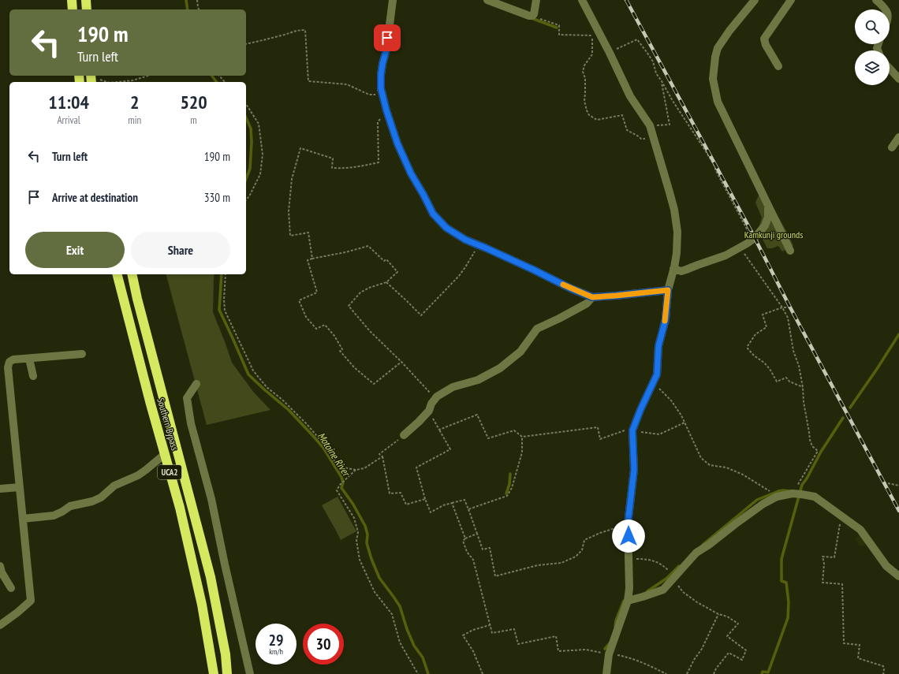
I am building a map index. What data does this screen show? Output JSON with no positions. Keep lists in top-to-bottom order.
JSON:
{
  "streets": {
    "highway": ["Southern Bypass", "UCA2"]
  },
  "water": ["Motoine River"],
  "parks": ["Kamkunji grounds"],
  "page": {
    "turn": ["190 m", "Turn left"],
    "eta": [
      "11:04",
      "Arrival",
      "2",
      "min",
      "520",
      "m"
    ],
    "list": [
      {
        "name": "Turn left",
        "value": "190 m"
      },
      {
        "name": "Arrive at destination",
        "value": "330 m"
      }
    ],
    "buttons": ["Exit", "Share"],
    "speed": "29 km/h",
    "limit": "30"
  }
}
